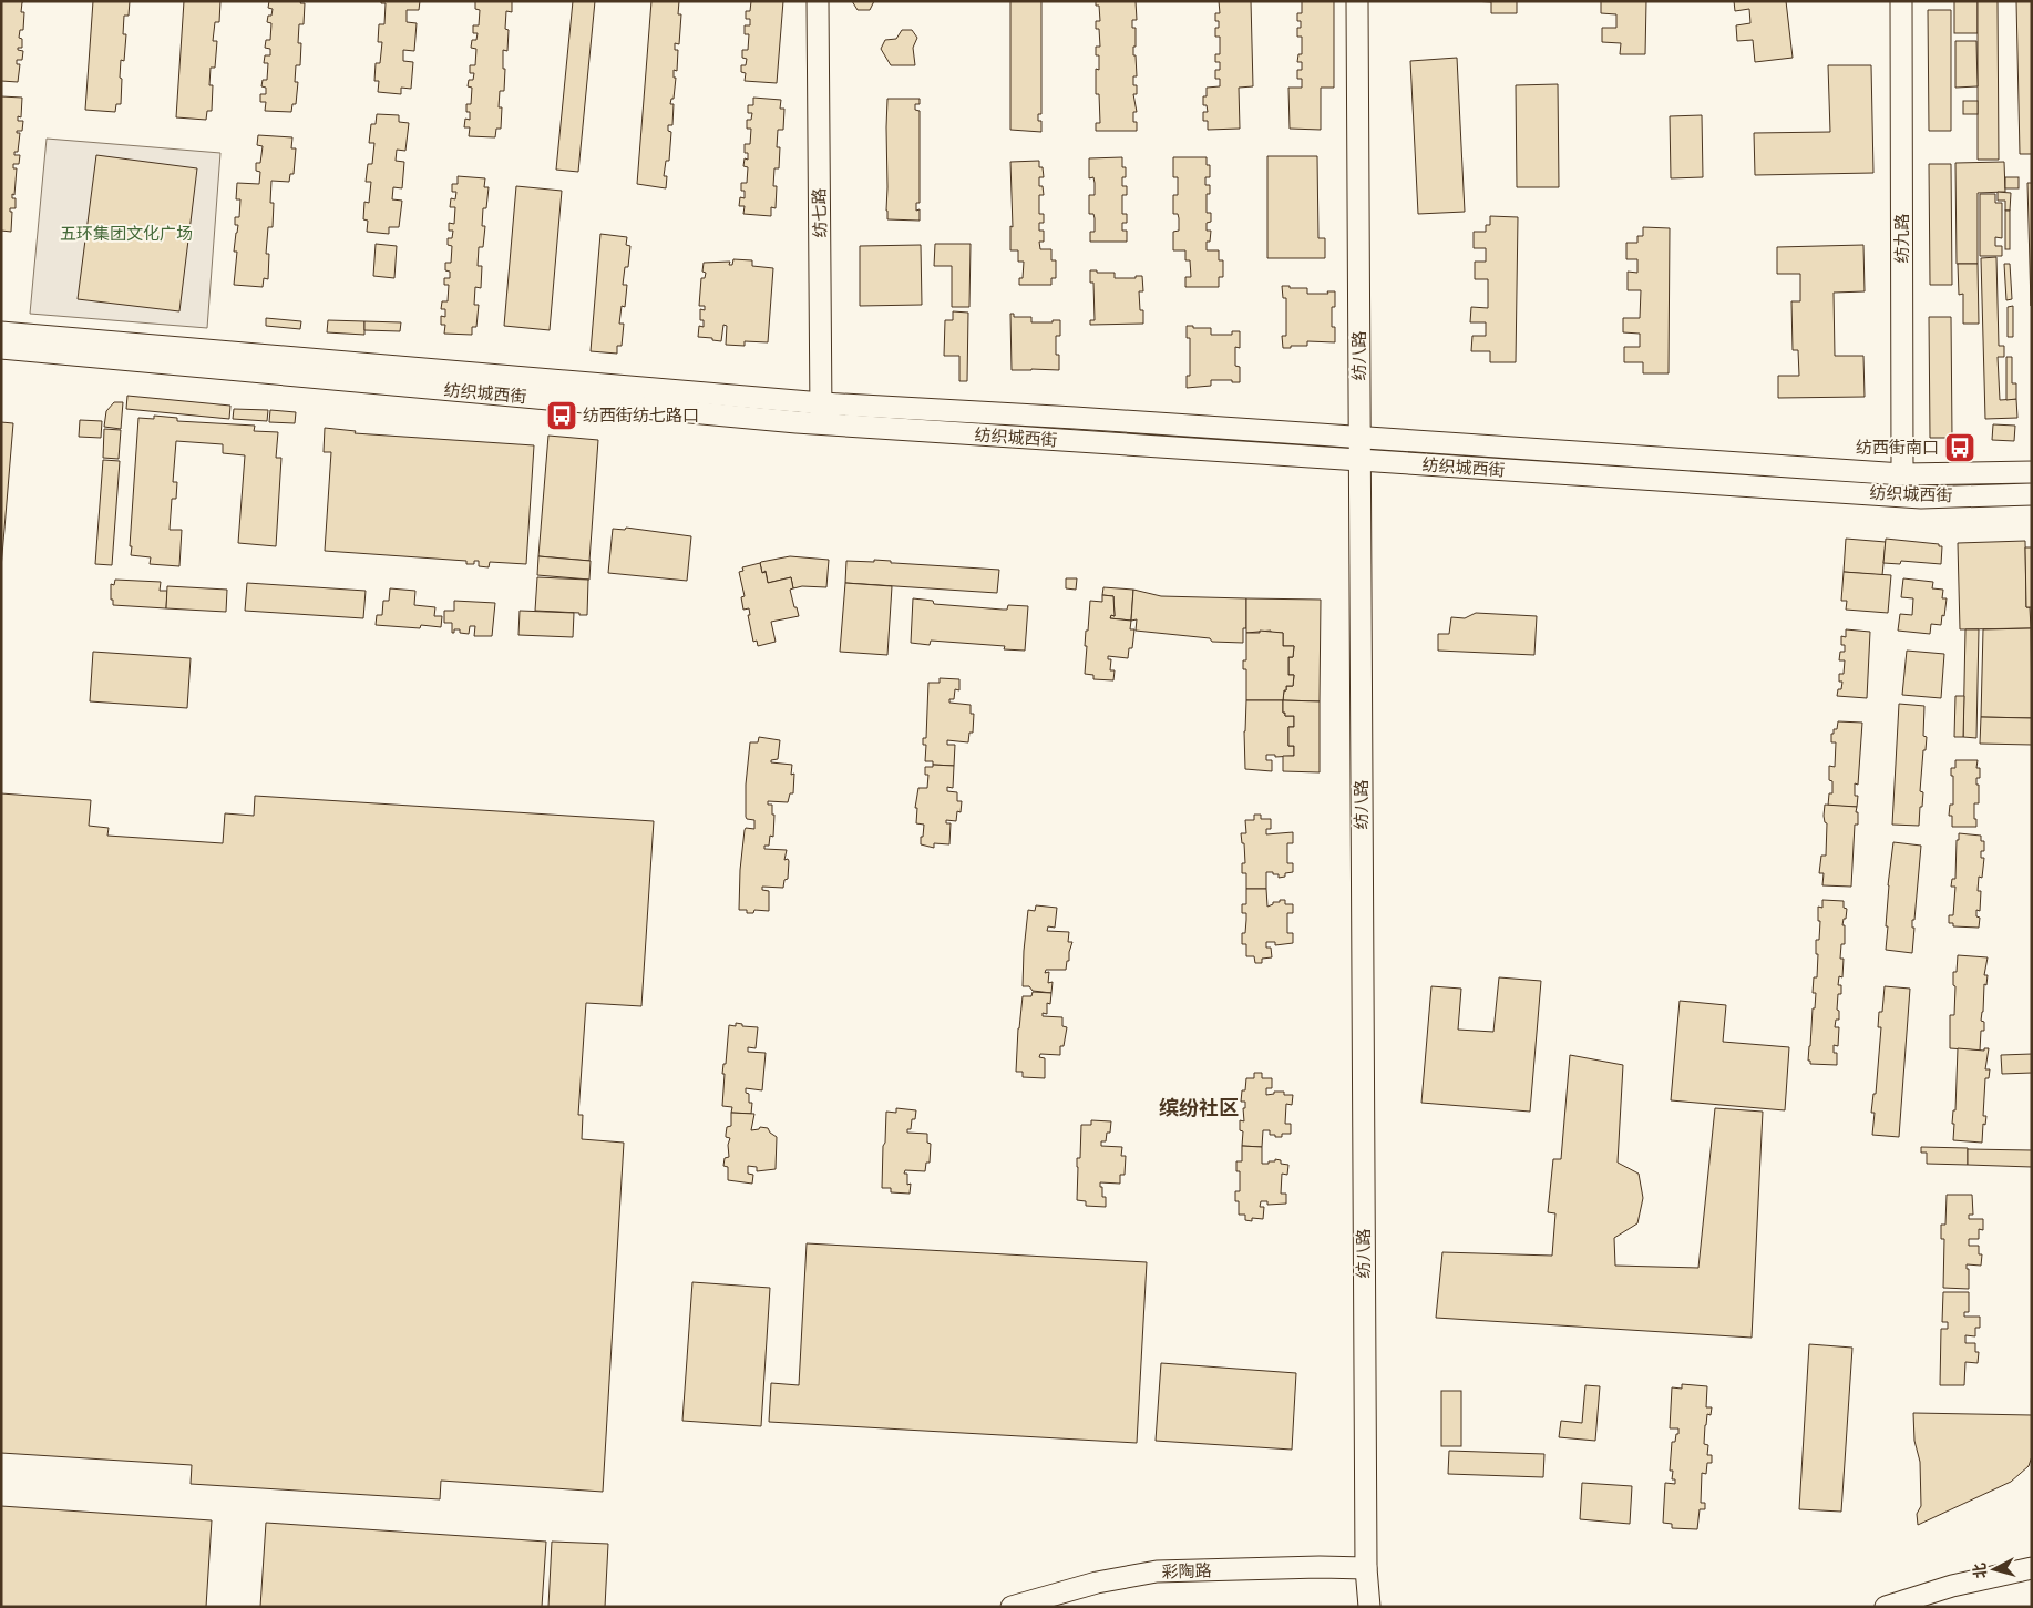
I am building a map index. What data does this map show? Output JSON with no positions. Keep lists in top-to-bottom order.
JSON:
{
  "streets": {
    "street": [
      "纺七路",
      "纺九路",
      "纺八路",
      "纺织城西街",
      "彩陶路"
    ]
  },
  "crossings": [
    ["纺七路", "纺织城西街"],
    ["纺九路", "纺织城西街"],
    ["纺八路", "纺织城西街"],
    ["纺八路", "彩陶路"]
  ],
  "districts": ["缤纷社区"],
  "parks": ["五环集团文化广场"],
  "places": {
    "bus stop": ["纺西街纺七路口", "纺西街南口"]
  },
  "north": "left"
}
